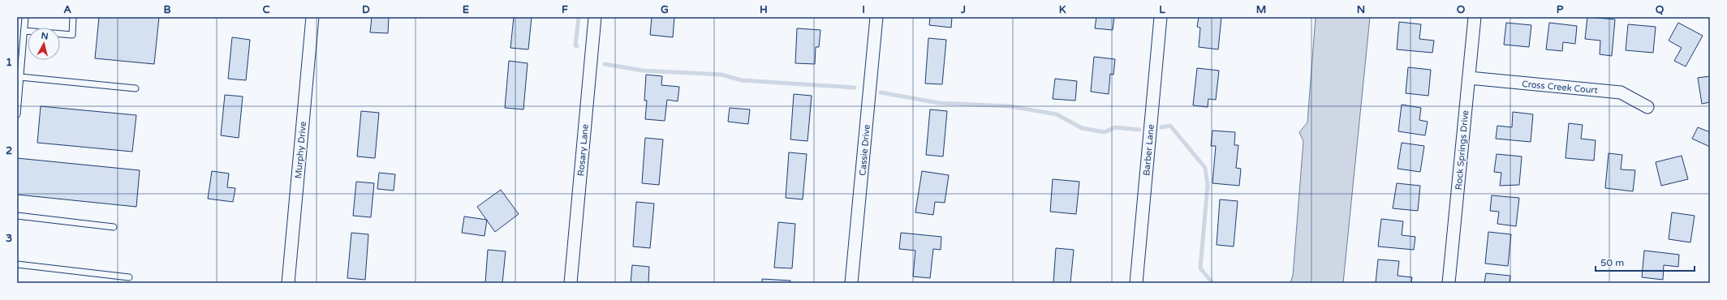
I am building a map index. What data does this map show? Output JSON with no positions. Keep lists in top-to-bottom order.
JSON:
{
  "streets": {
    "street": [
      "Cross Creek Court",
      "Murphy Drive",
      "Rosary Lane",
      "Cassie Drive",
      "Barber Lane",
      "Rock Springs Drive"
    ]
  },
  "crossings": [
    ["Cross Creek Court", "Rock Springs Drive"]
  ],
  "scale_bar": "50 m",
  "north": "top",
  "grid": {
    "columns": [
      "A",
      "B",
      "C",
      "D",
      "E",
      "F",
      "G",
      "H",
      "I",
      "J",
      "K",
      "L",
      "M",
      "N",
      "O",
      "P",
      "Q"
    ],
    "rows": ["1", "2", "3"]
  }
}
